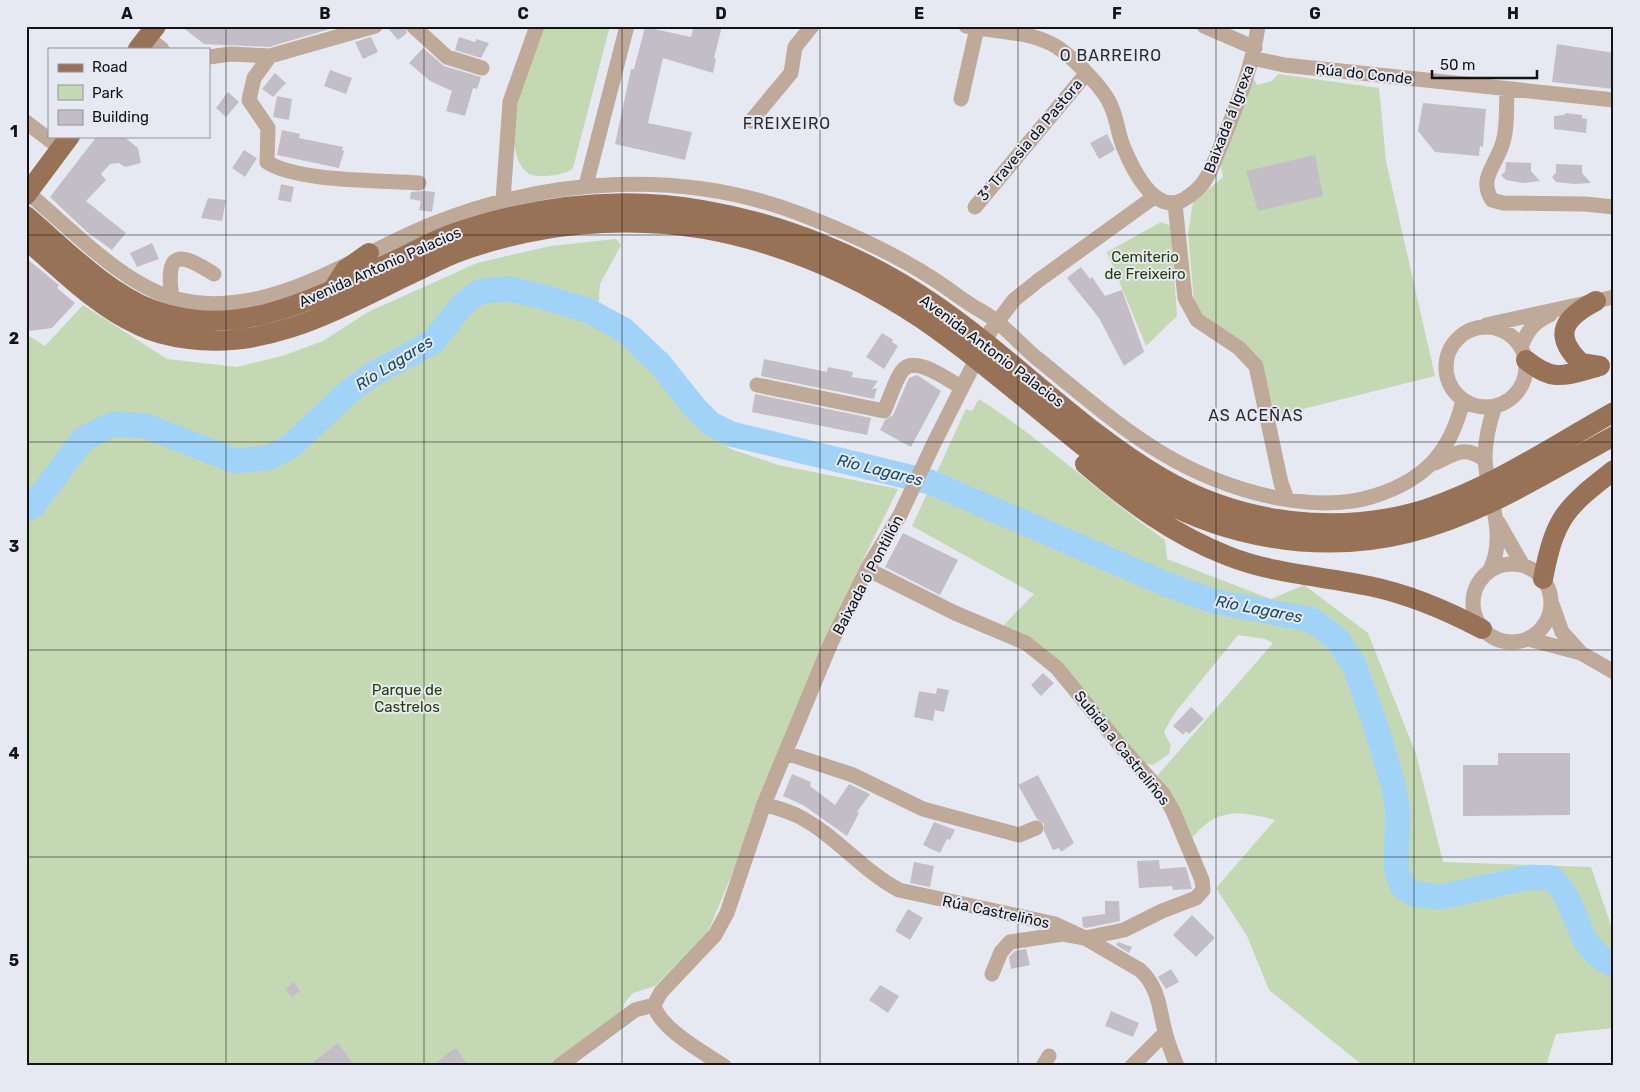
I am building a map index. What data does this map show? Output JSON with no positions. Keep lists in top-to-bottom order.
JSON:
{
  "streets": {
    "main road": ["Avenida Antonio Palacios"],
    "street": [
      "Rúa do Conde",
      "Baixada á Igrexa",
      "3ª Travesia da Pastora",
      "Baixada ó Pontillón",
      "Subida a Castreliños",
      "Rúa Castreliños"
    ]
  },
  "crossings": [
    ["Rúa do Conde", "Baixada á Igrexa"],
    ["Baixada ó Pontillón", "Subida a Castreliños"],
    ["Baixada ó Pontillón", "Rúa Castreliños"],
    ["Subida a Castreliños", "Rúa Castreliños"]
  ],
  "districts": ["O BARREIRO", "FREIXEIRO", "AS ACEÑAS"],
  "water": ["Río Lagares"],
  "parks": ["Cemiterio de Freixeiro", "Parque de Castrelos"],
  "legend": ["Road", "Park", "Building"],
  "scale_bar": "50 m",
  "grid": {
    "columns": [
      "A",
      "B",
      "C",
      "D",
      "E",
      "F",
      "G",
      "H"
    ],
    "rows": [
      "1",
      "2",
      "3",
      "4",
      "5"
    ]
  }
}
